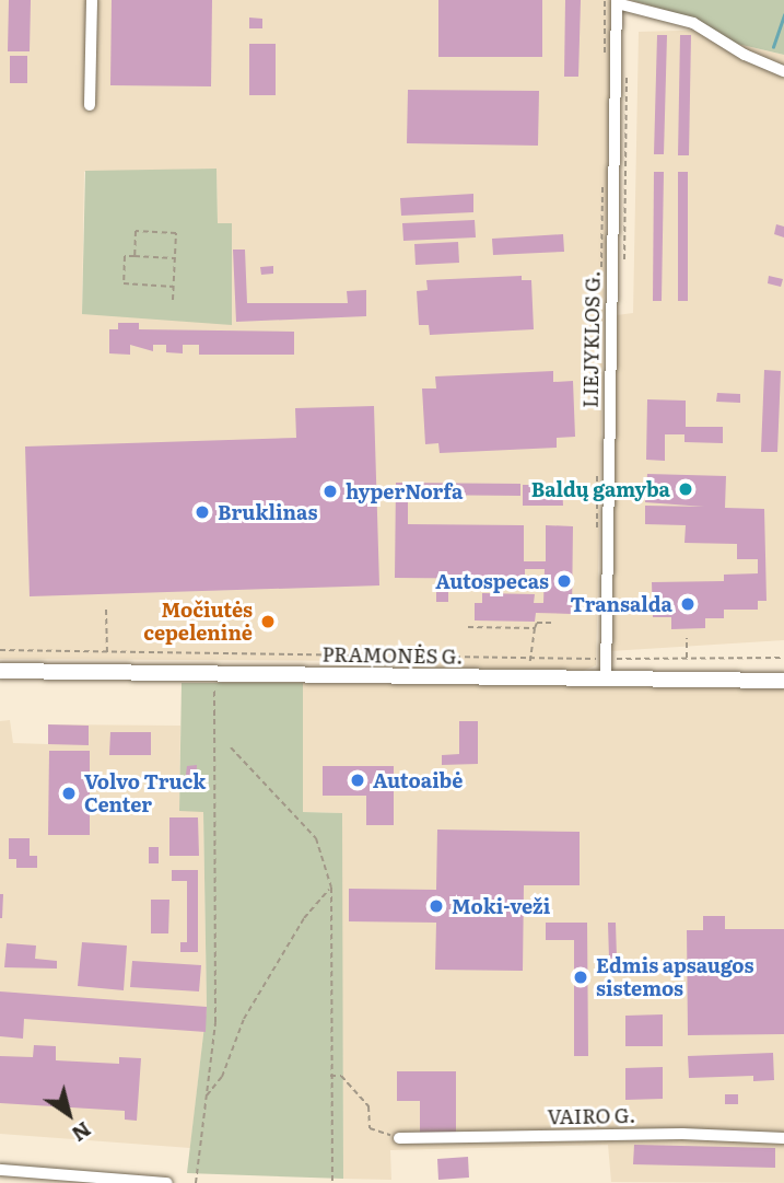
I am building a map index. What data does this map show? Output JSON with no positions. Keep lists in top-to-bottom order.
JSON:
{
  "streets": {
    "main road": ["PRAMONĖS G."],
    "street": ["LIEJYKLOS G.", "VAIRO G."]
  },
  "crossings": [
    ["LIEJYKLOS G.", "PRAMONĖS G."]
  ],
  "places": [
    "Baldų gamyba",
    "hyperNorfa",
    "Bruklinas",
    "Autospecas",
    "Transalda",
    "Močiutės cepeleninė",
    "Autoaibė",
    "Volvo Truck Center",
    "Moki-veži",
    "Edmis apsaugos sistemos"
  ],
  "north": "bottom right"
}
